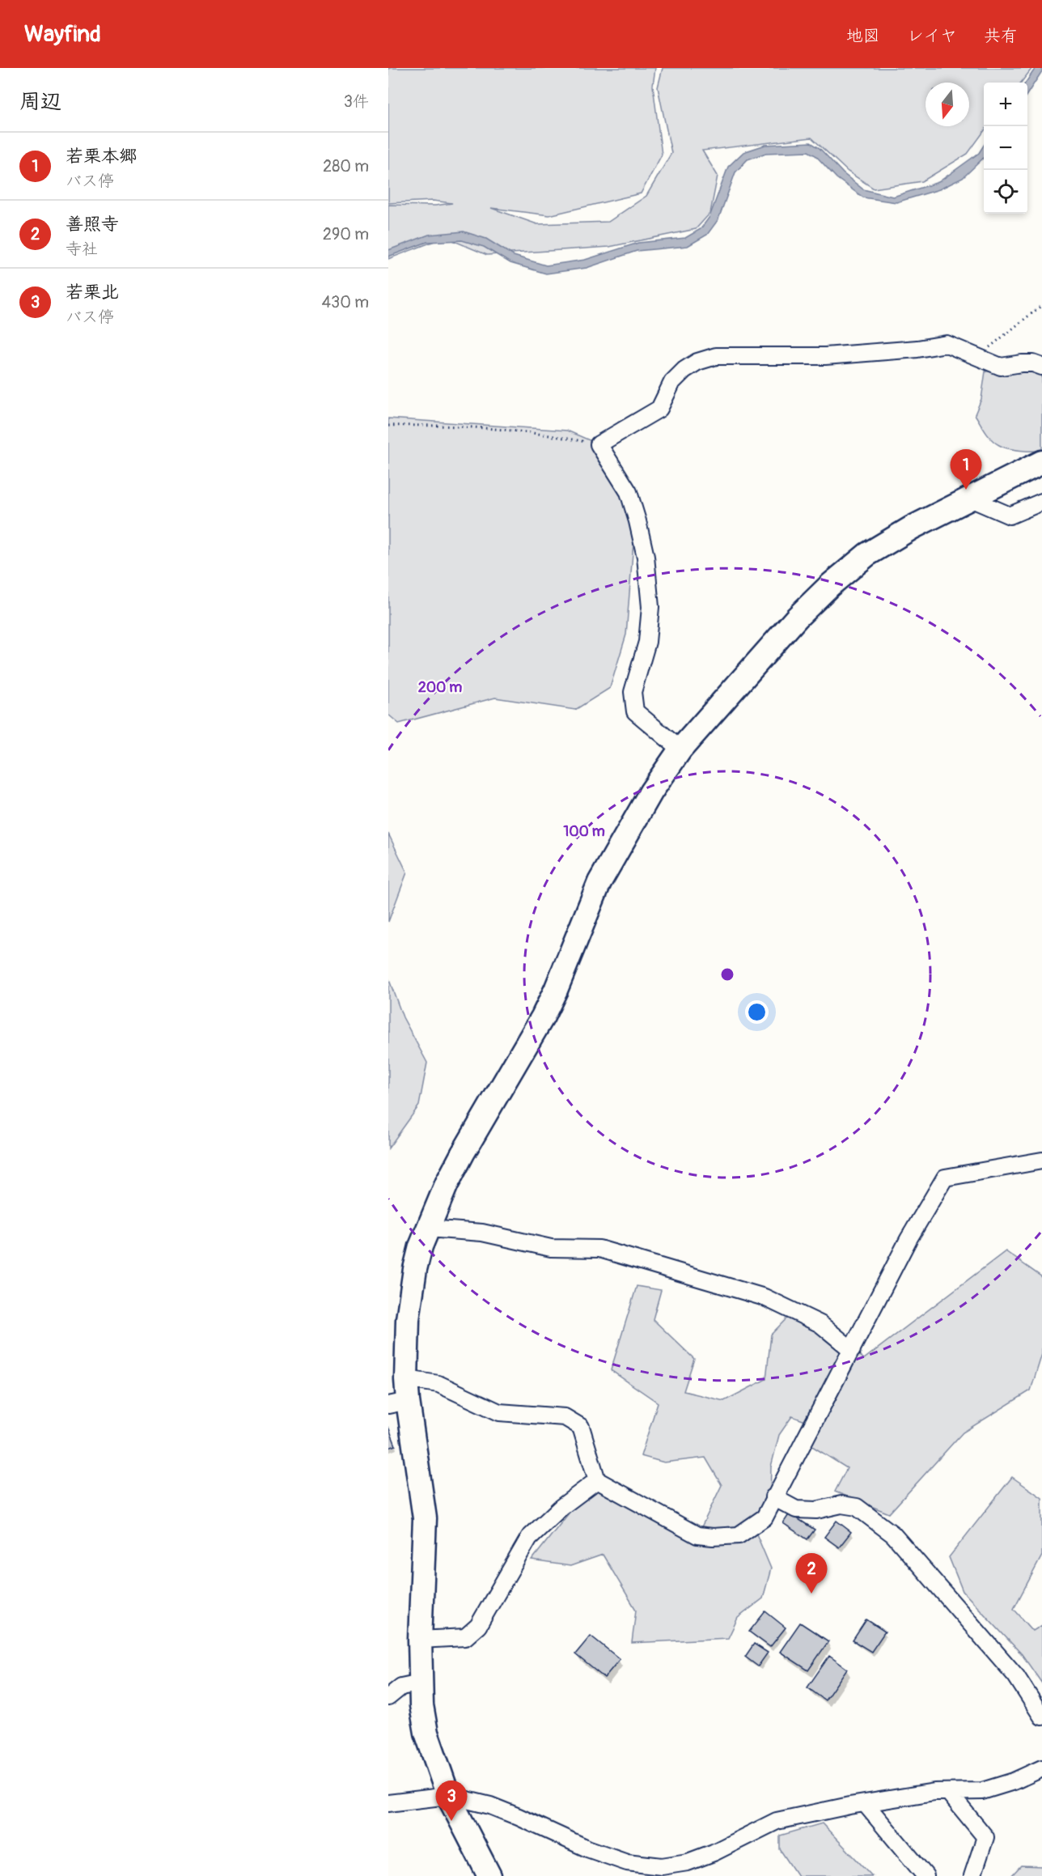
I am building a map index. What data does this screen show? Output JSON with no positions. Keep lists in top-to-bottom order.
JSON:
{
  "north": "bottom",
  "page": {
    "header": "Wayfind",
    "nav": ["地図", "レイヤ", "共有"],
    "heading": ["周辺", "3件"],
    "map_buttons": ["+", "−"],
    "list": [
      {
        "mark": "1",
        "name": "若栗本郷",
        "note": "バス停",
        "value": "280 m"
      },
      {
        "mark": "2",
        "name": "善照寺",
        "note": "寺社",
        "value": "290 m"
      },
      {
        "mark": "3",
        "name": "若栗北",
        "note": "バス停",
        "value": "430 m"
      }
    ],
    "pins": ["1", "2", "3"]
  },
  "rings": ["200 m", "100 m"]
}
